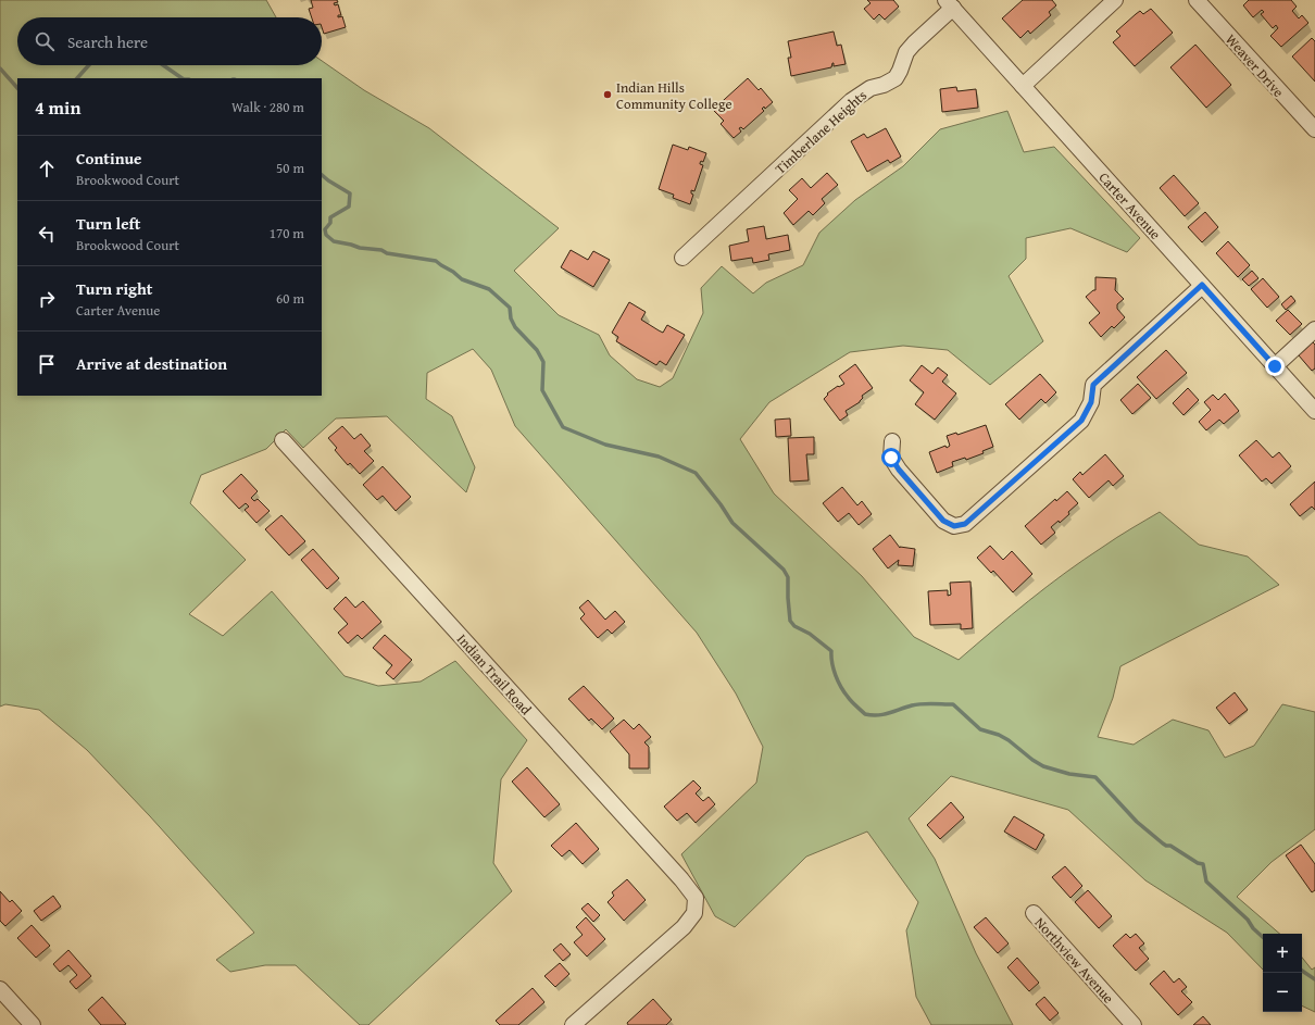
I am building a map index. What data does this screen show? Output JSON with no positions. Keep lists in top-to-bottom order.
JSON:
{
  "streets": {
    "street": [
      "Weaver Drive",
      "Timberlane Heights",
      "Carter Avenue",
      "Indian Trail Road",
      "Northview Avenue"
    ]
  },
  "crossings": [
    ["Timberlane Heights", "Carter Avenue"]
  ],
  "places": ["Indian Hills Community College"],
  "page": {
    "search": "Search here",
    "heading": ["4 min", "Walk · 280 m"],
    "list": [
      ["Continue", "Brookwood Court", "50 m"],
      ["Turn left", "Brookwood Court", "170 m"],
      ["Turn right", "Carter Avenue", "60 m"],
      "Arrive at destination"
    ],
    "map_buttons": ["+", "−"]
  }
}
